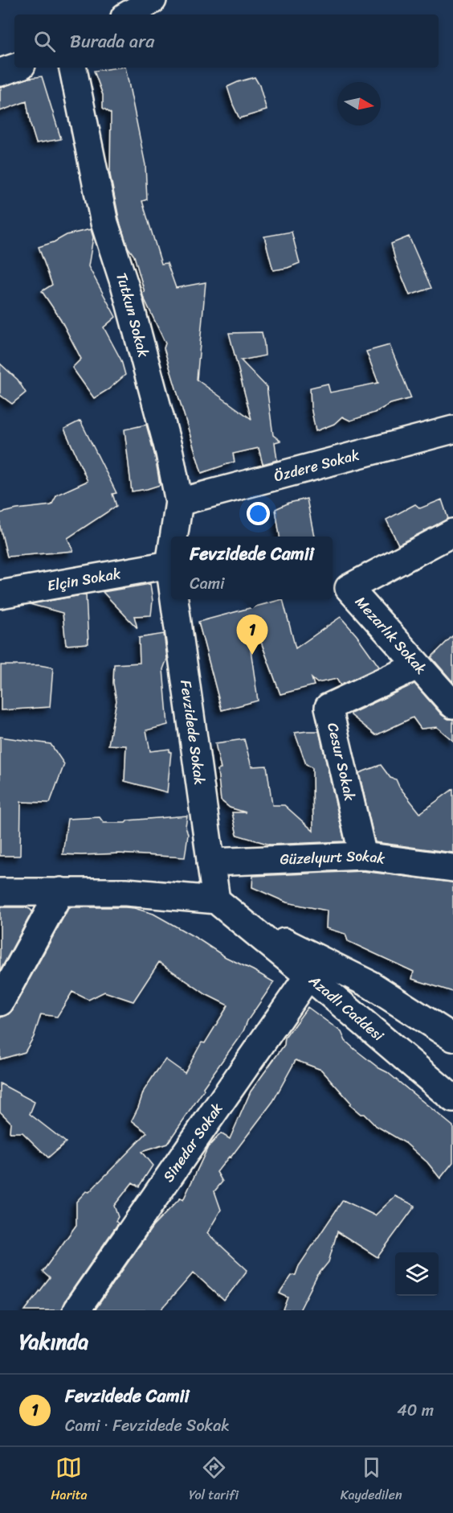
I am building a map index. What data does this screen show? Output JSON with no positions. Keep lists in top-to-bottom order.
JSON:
{
  "streets": {
    "street": [
      "Tutkun Sokak",
      "Özdere Sokak",
      "Elçin Sokak",
      "Mezarlık Sokak",
      "Fevzidede Sokak",
      "Cesur Sokak",
      "Güzelyurt Sokak",
      "Azadlı Caddesi",
      "Sinedar Sokak"
    ]
  },
  "crossings": [
    ["Tutkun Sokak", "Özdere Sokak"],
    ["Tutkun Sokak", "Elçin Sokak"],
    ["Tutkun Sokak", "Fevzidede Sokak"],
    ["Elçin Sokak", "Fevzidede Sokak"],
    ["Mezarlık Sokak", "Cesur Sokak"],
    ["Fevzidede Sokak", "Güzelyurt Sokak"],
    ["Fevzidede Sokak", "Azadlı Caddesi"],
    ["Cesur Sokak", "Güzelyurt Sokak"],
    ["Azadlı Caddesi", "Sinedar Sokak"]
  ],
  "north": "right",
  "page": {
    "search": "Burada ara",
    "popup": ["Fevzidede Camii", "Cami"],
    "pins": "1",
    "heading": "Yakında",
    "list": [
      {
        "mark": "1",
        "name": "Fevzidede Camii",
        "note": "Cami · Fevzidede Sokak",
        "value": "40 m"
      }
    ],
    "nav": ["Harita", "Yol tarifi", "Kaydedilen"]
  }
}
